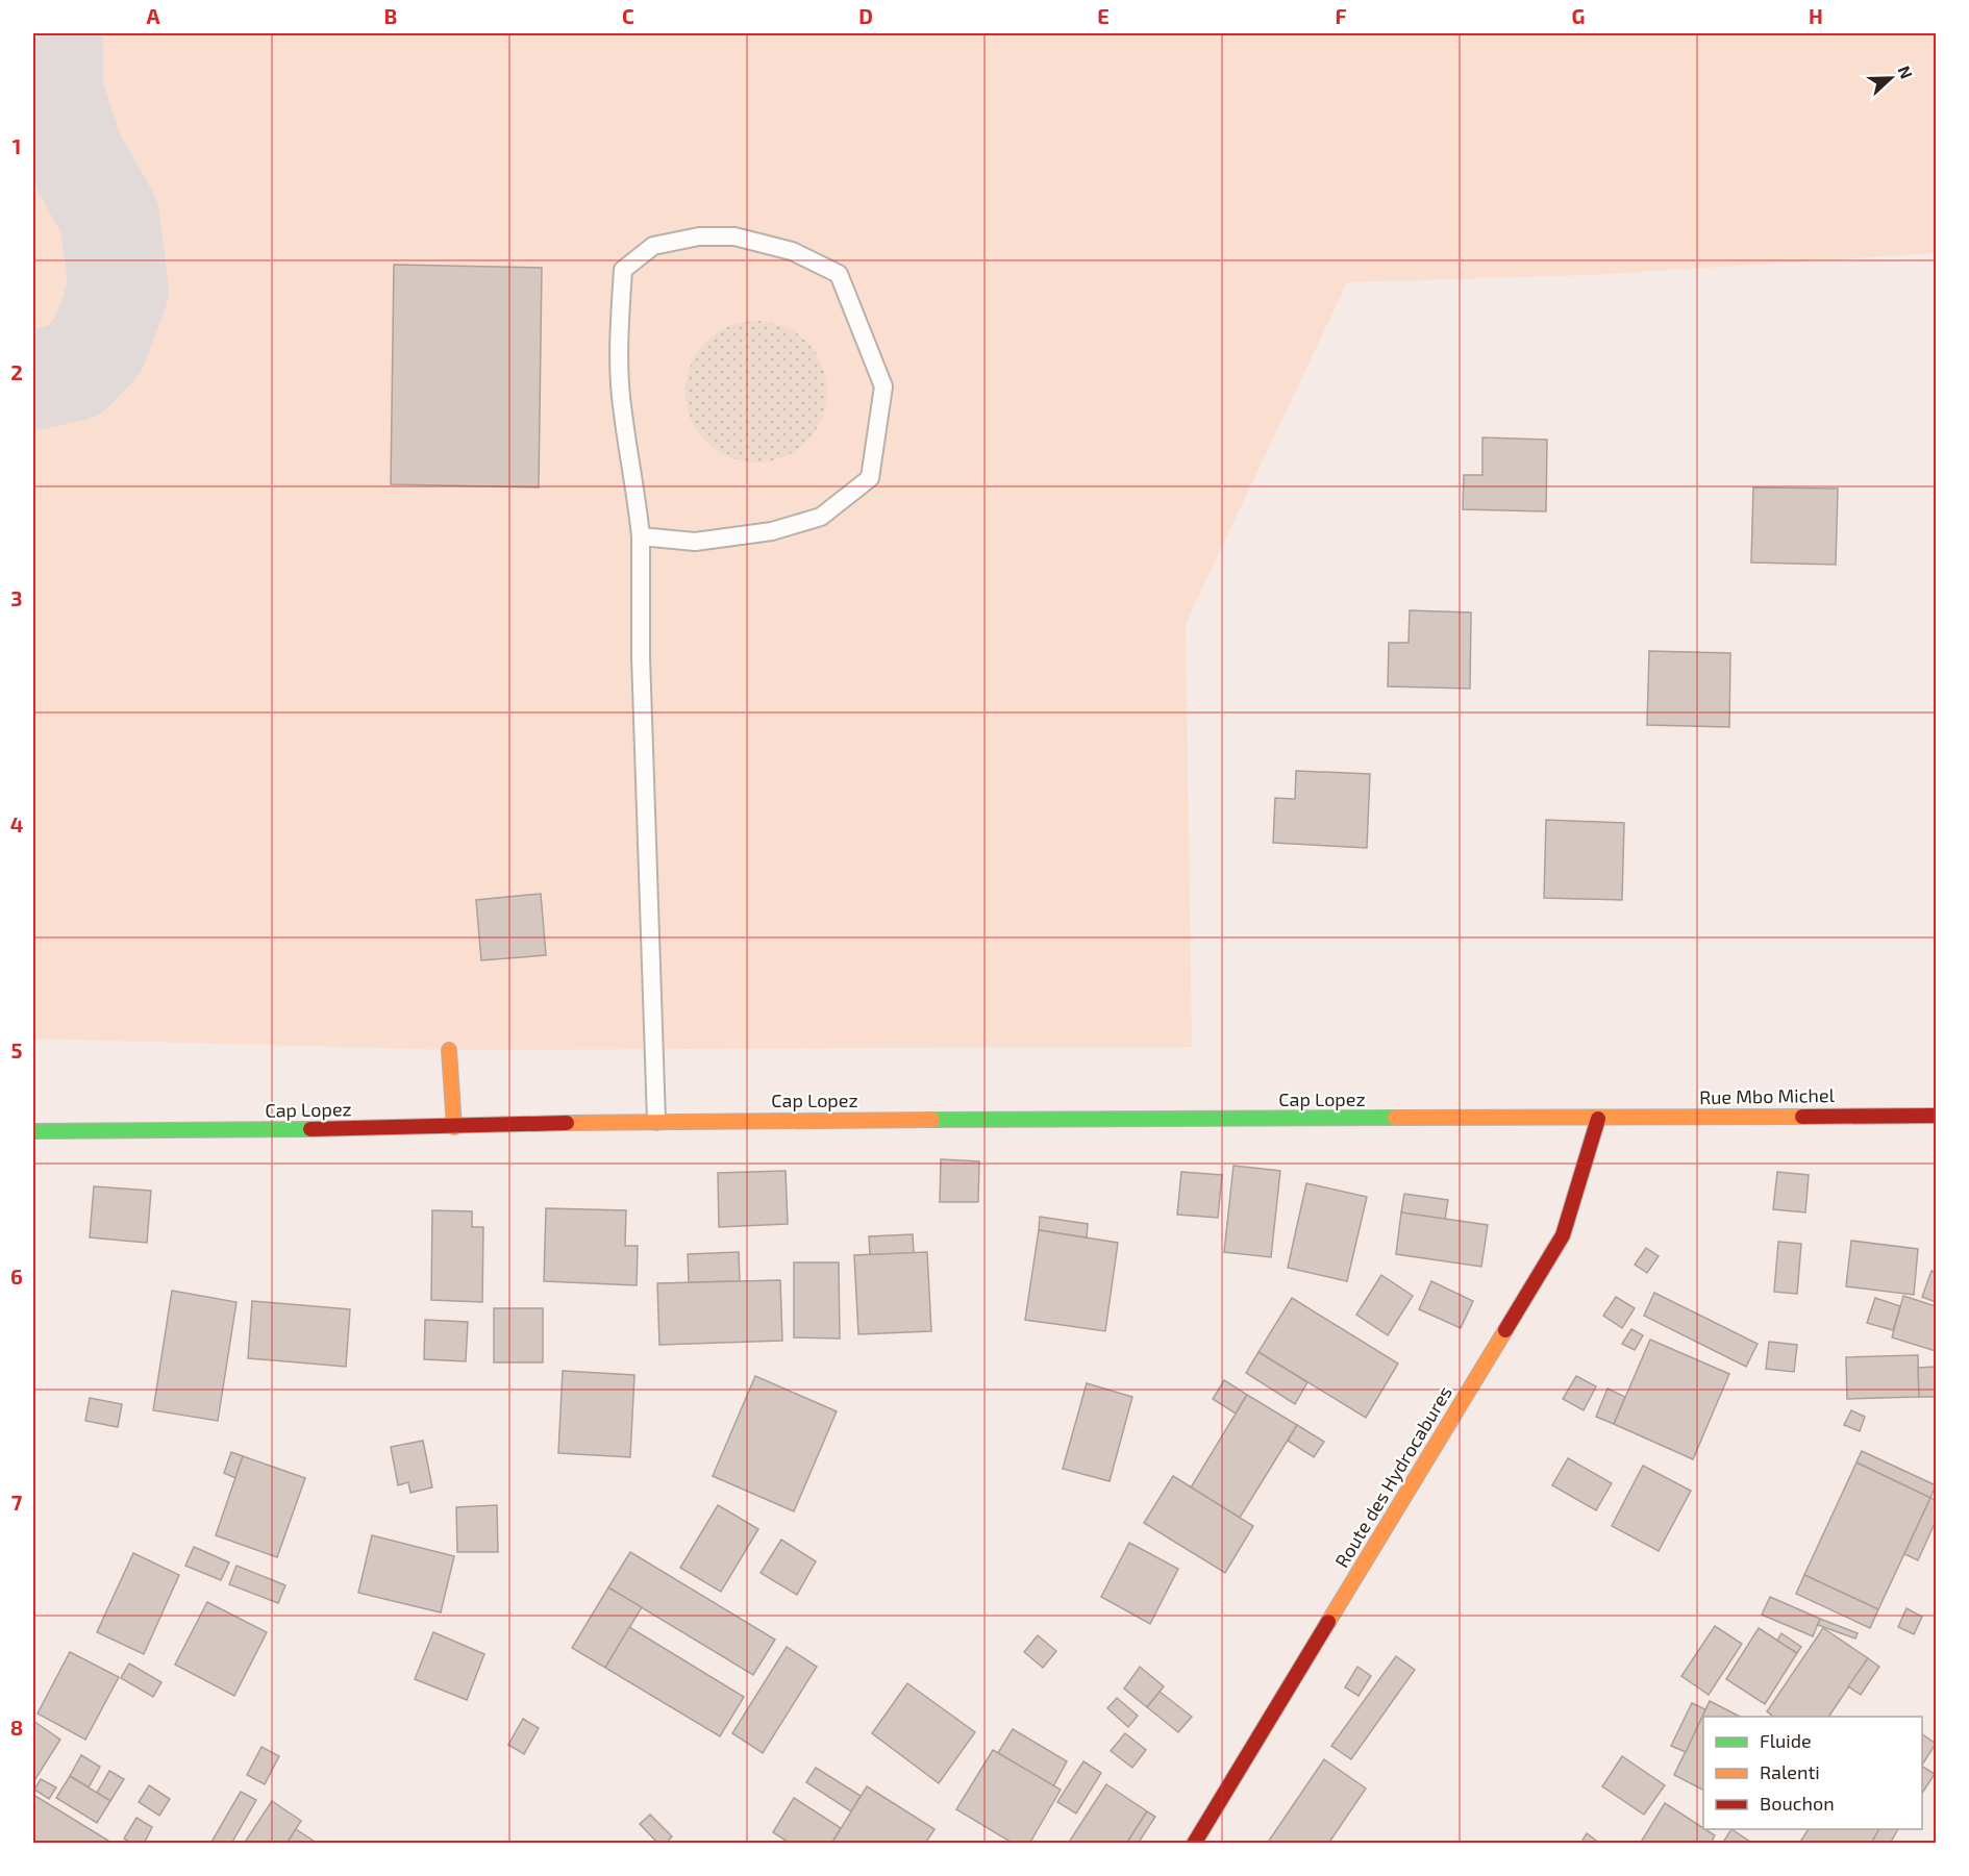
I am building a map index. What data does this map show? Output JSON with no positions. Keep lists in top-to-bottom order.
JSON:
{
  "streets": {
    "street": ["Rue Mbo Michel", "Cap Lopez", "Route des Hydrocabures"]
  },
  "crossings": [
    ["Rue Mbo Michel", "Cap Lopez"],
    ["Rue Mbo Michel", "Route des Hydrocabures"],
    ["Cap Lopez", "Route des Hydrocabures"]
  ],
  "legend": ["Fluide", "Ralenti", "Bouchon"],
  "north": "right",
  "grid": {
    "columns": [
      "A",
      "B",
      "C",
      "D",
      "E",
      "F",
      "G",
      "H"
    ],
    "rows": [
      "1",
      "2",
      "3",
      "4",
      "5",
      "6",
      "7",
      "8"
    ]
  }
}
